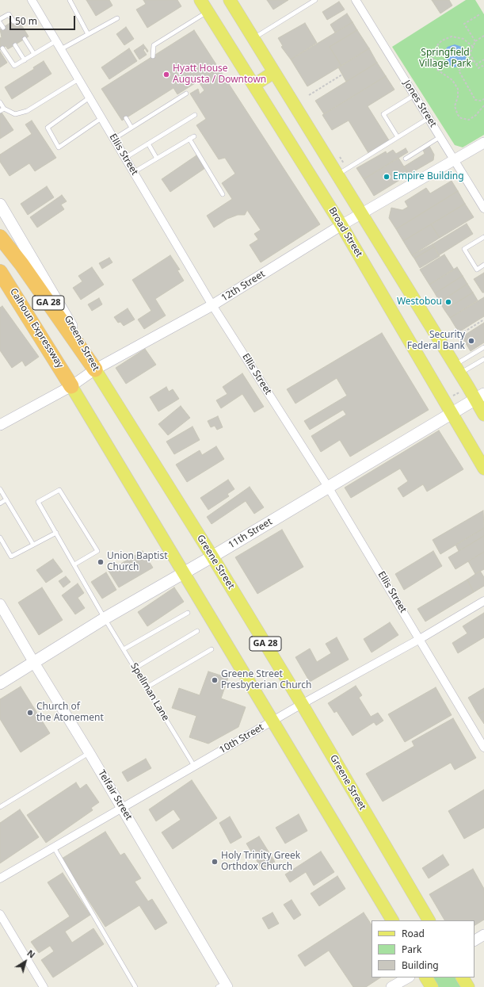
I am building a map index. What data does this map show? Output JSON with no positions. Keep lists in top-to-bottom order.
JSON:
{
  "streets": {
    "highway": ["GA 28", "Calhoun Expressway"],
    "main road": ["Broad Street", "Greene Street", "11th Street"],
    "street": [
      "Jones Street",
      "Ellis Street",
      "12th Street",
      "10th Street",
      "Telfair Street"
    ],
    "lane": ["Spellman Lane"]
  },
  "crossings": [
    ["Jones Street", "12th Street"],
    ["Ellis Street", "12th Street"],
    ["Ellis Street", "11th Street"],
    ["Ellis Street", "10th Street"],
    ["Broad Street", "12th Street"],
    ["Broad Street", "11th Street"],
    ["12th Street", "GA 28"],
    ["12th Street", "Calhoun Expressway"],
    ["12th Street", "Greene Street"],
    ["GA 28", "Calhoun Expressway"],
    ["GA 28", "Greene Street"],
    ["GA 28", "11th Street"],
    ["GA 28", "10th Street"],
    ["Greene Street", "11th Street"],
    ["Greene Street", "10th Street"],
    ["11th Street", "Spellman Lane"],
    ["11th Street", "Telfair Street"],
    ["Spellman Lane", "10th Street"],
    ["10th Street", "Telfair Street"]
  ],
  "parks": ["Springfield Village Park"],
  "places": [
    "Hyatt House Augusta / Downtown",
    "Empire Building",
    "Westobou",
    "Security Federal Bank",
    "Union Baptist Church",
    "Greene Street Presbyterian Church",
    "Church of the Atonement",
    "Holy Trinity Greek Orthdox Church"
  ],
  "legend": ["Road", "Park", "Building"],
  "scale_bar": "50 m",
  "north": "top right"
}
